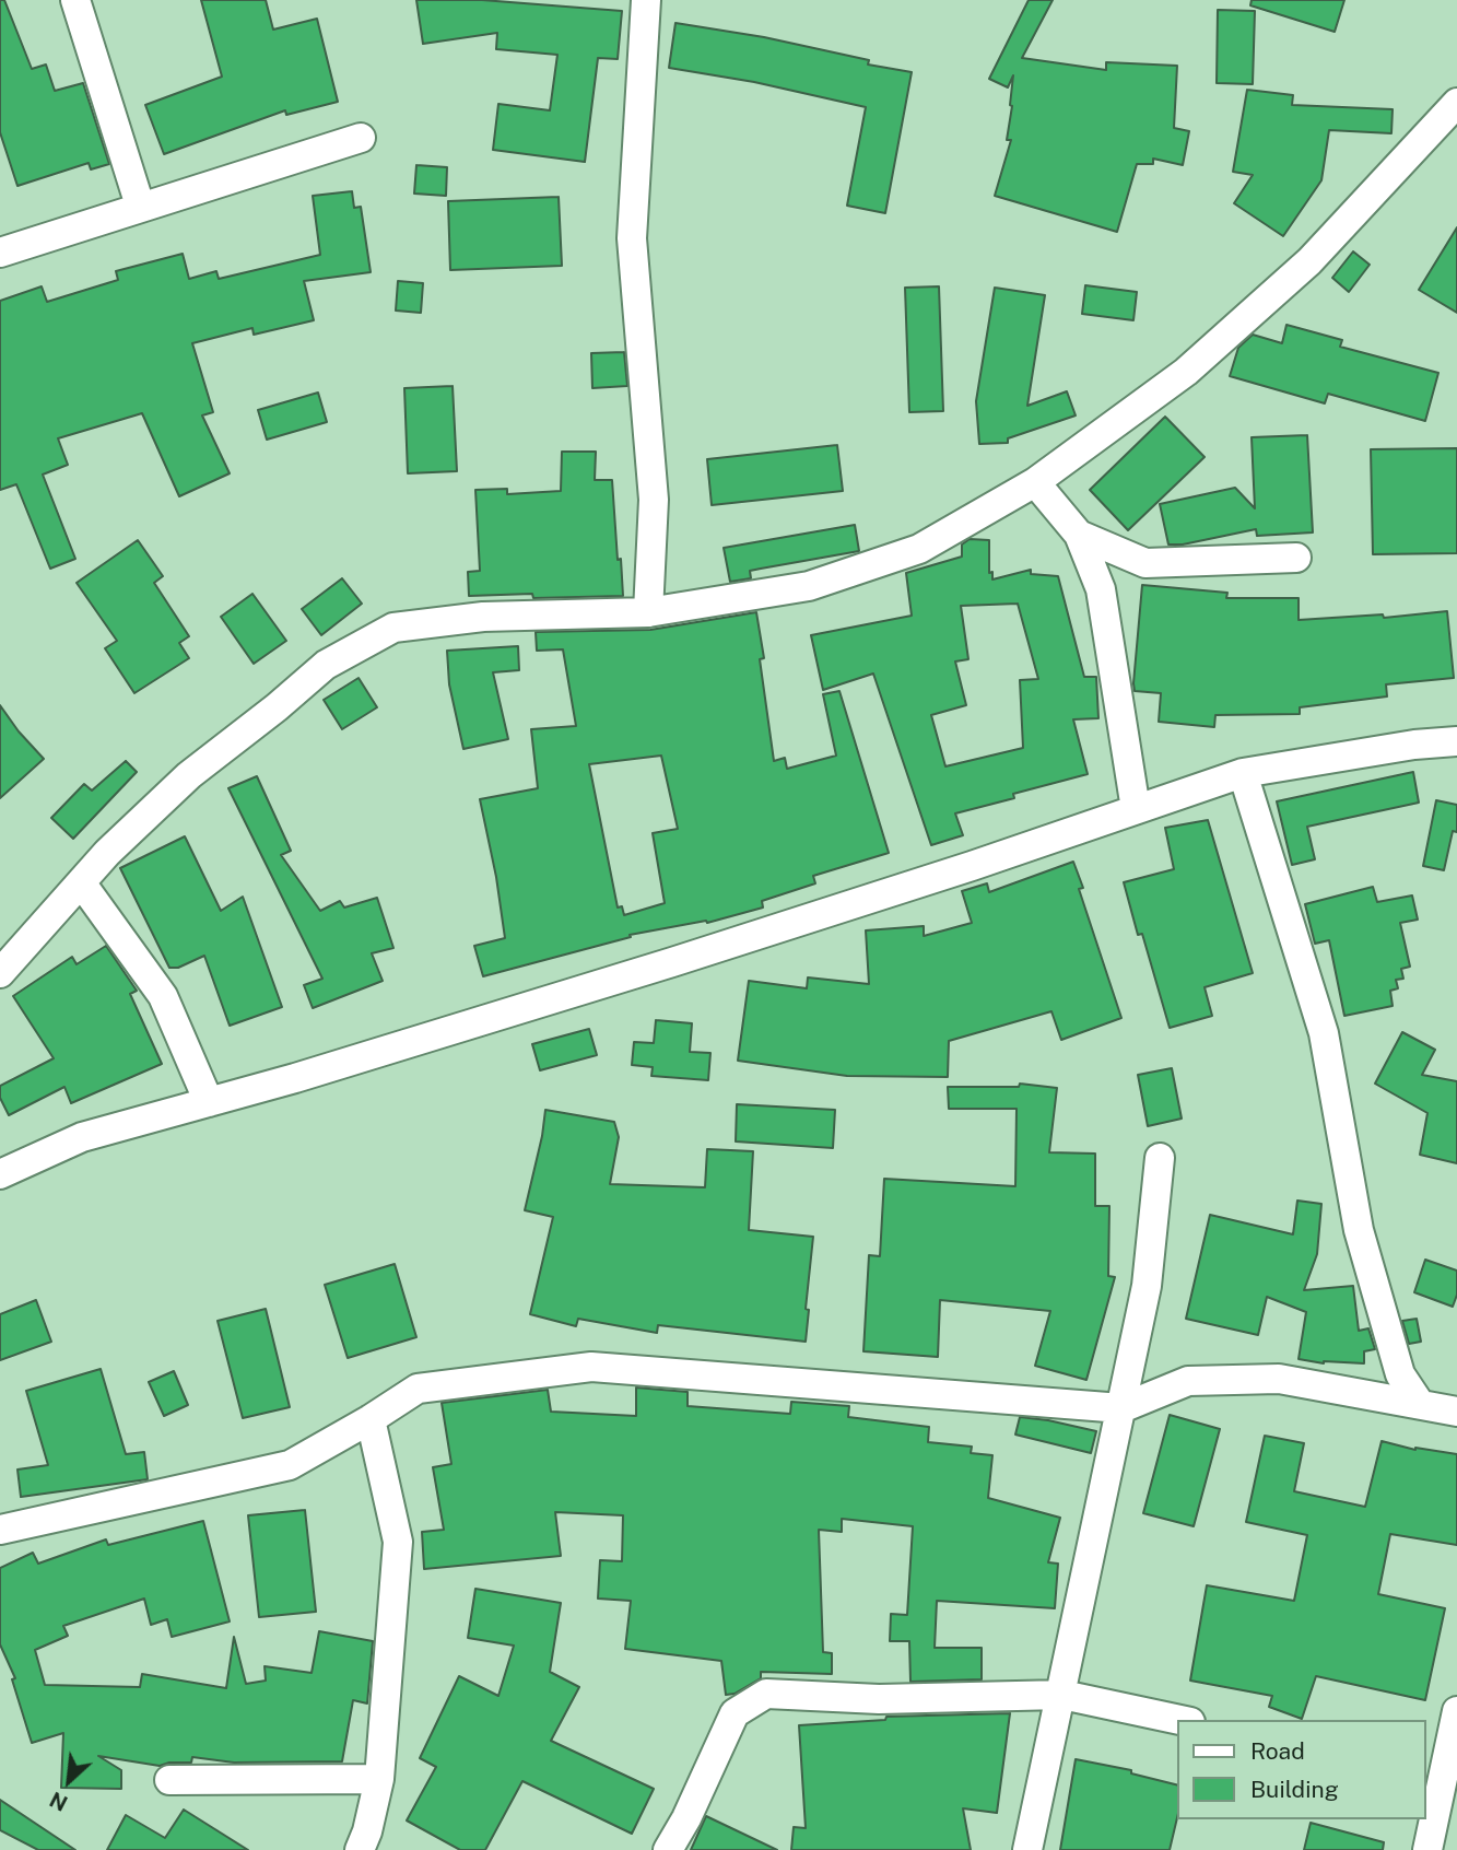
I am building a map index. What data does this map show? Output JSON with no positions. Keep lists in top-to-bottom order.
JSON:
{
  "legend": ["Road", "Building"],
  "north": "bottom left"
}
